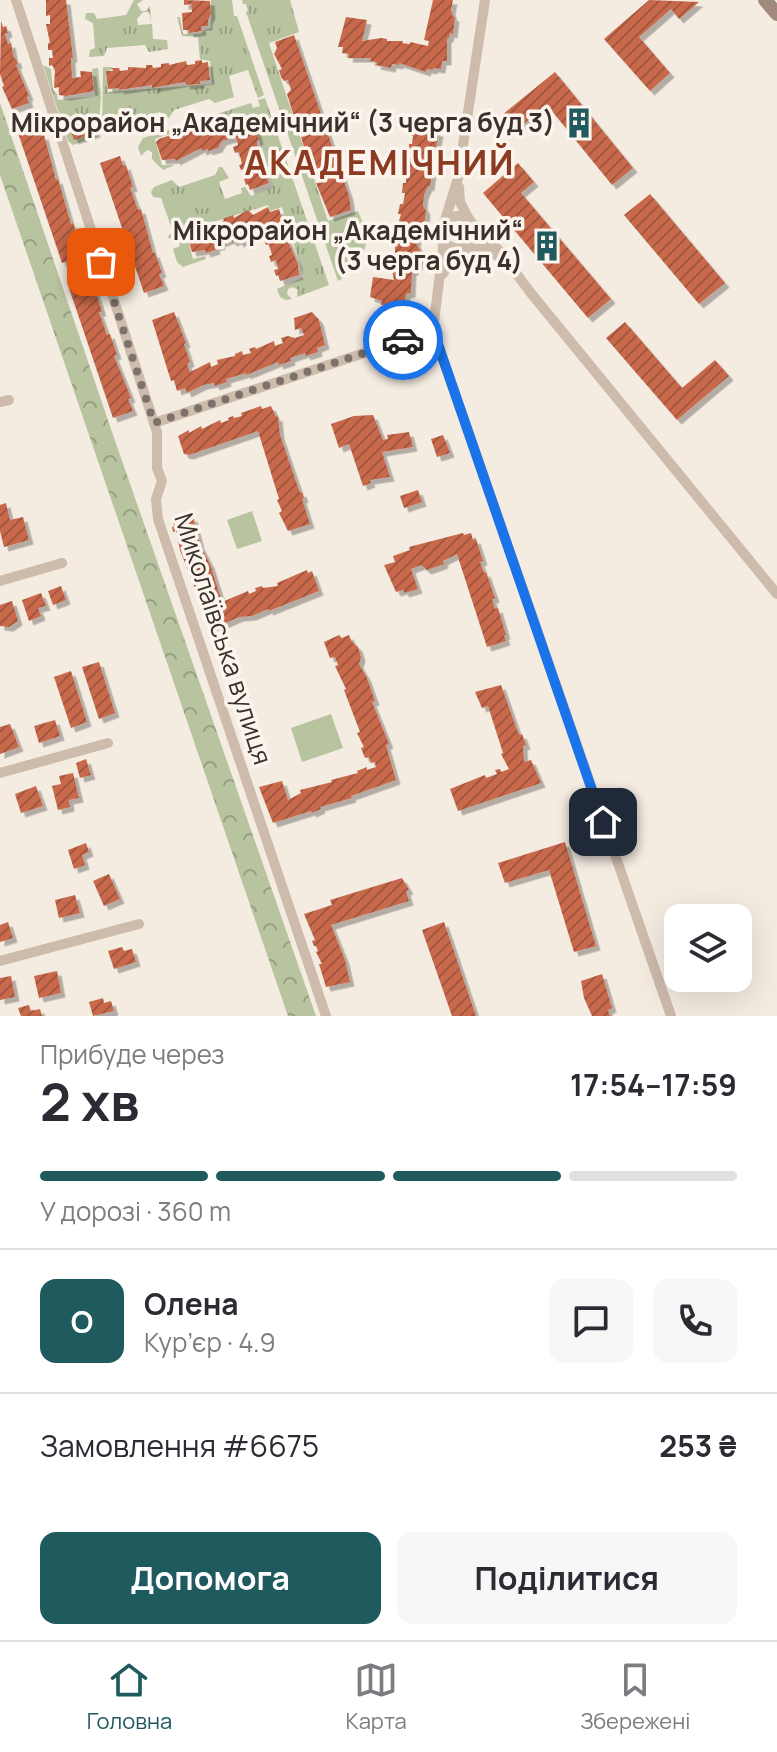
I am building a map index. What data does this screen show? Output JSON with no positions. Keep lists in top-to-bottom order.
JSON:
{
  "streets": {
    "street": ["Миколаївська вулиця"]
  },
  "districts": ["АКАДЕМІЧНИЙ"],
  "places": {
    "building": ["Мікрорайон „Академічний“ (3 черга буд 3)", "Мікрорайон „Академічний“ (3 черга буд 4)"]
  },
  "page": {
    "heading": ["2 хв", "Прибуде через", "17:54–17:59"],
    "panel": [
      "Олена",
      "Кур’єр · 4.9",
      "Замовлення #6675",
      "253 ₴"
    ],
    "bar": "У дорозі · 360 m",
    "round": "О",
    "buttons": ["Допомога", "Поділитися"],
    "tabs": ["Головна", "Карта", "Збережені"]
  }
}
